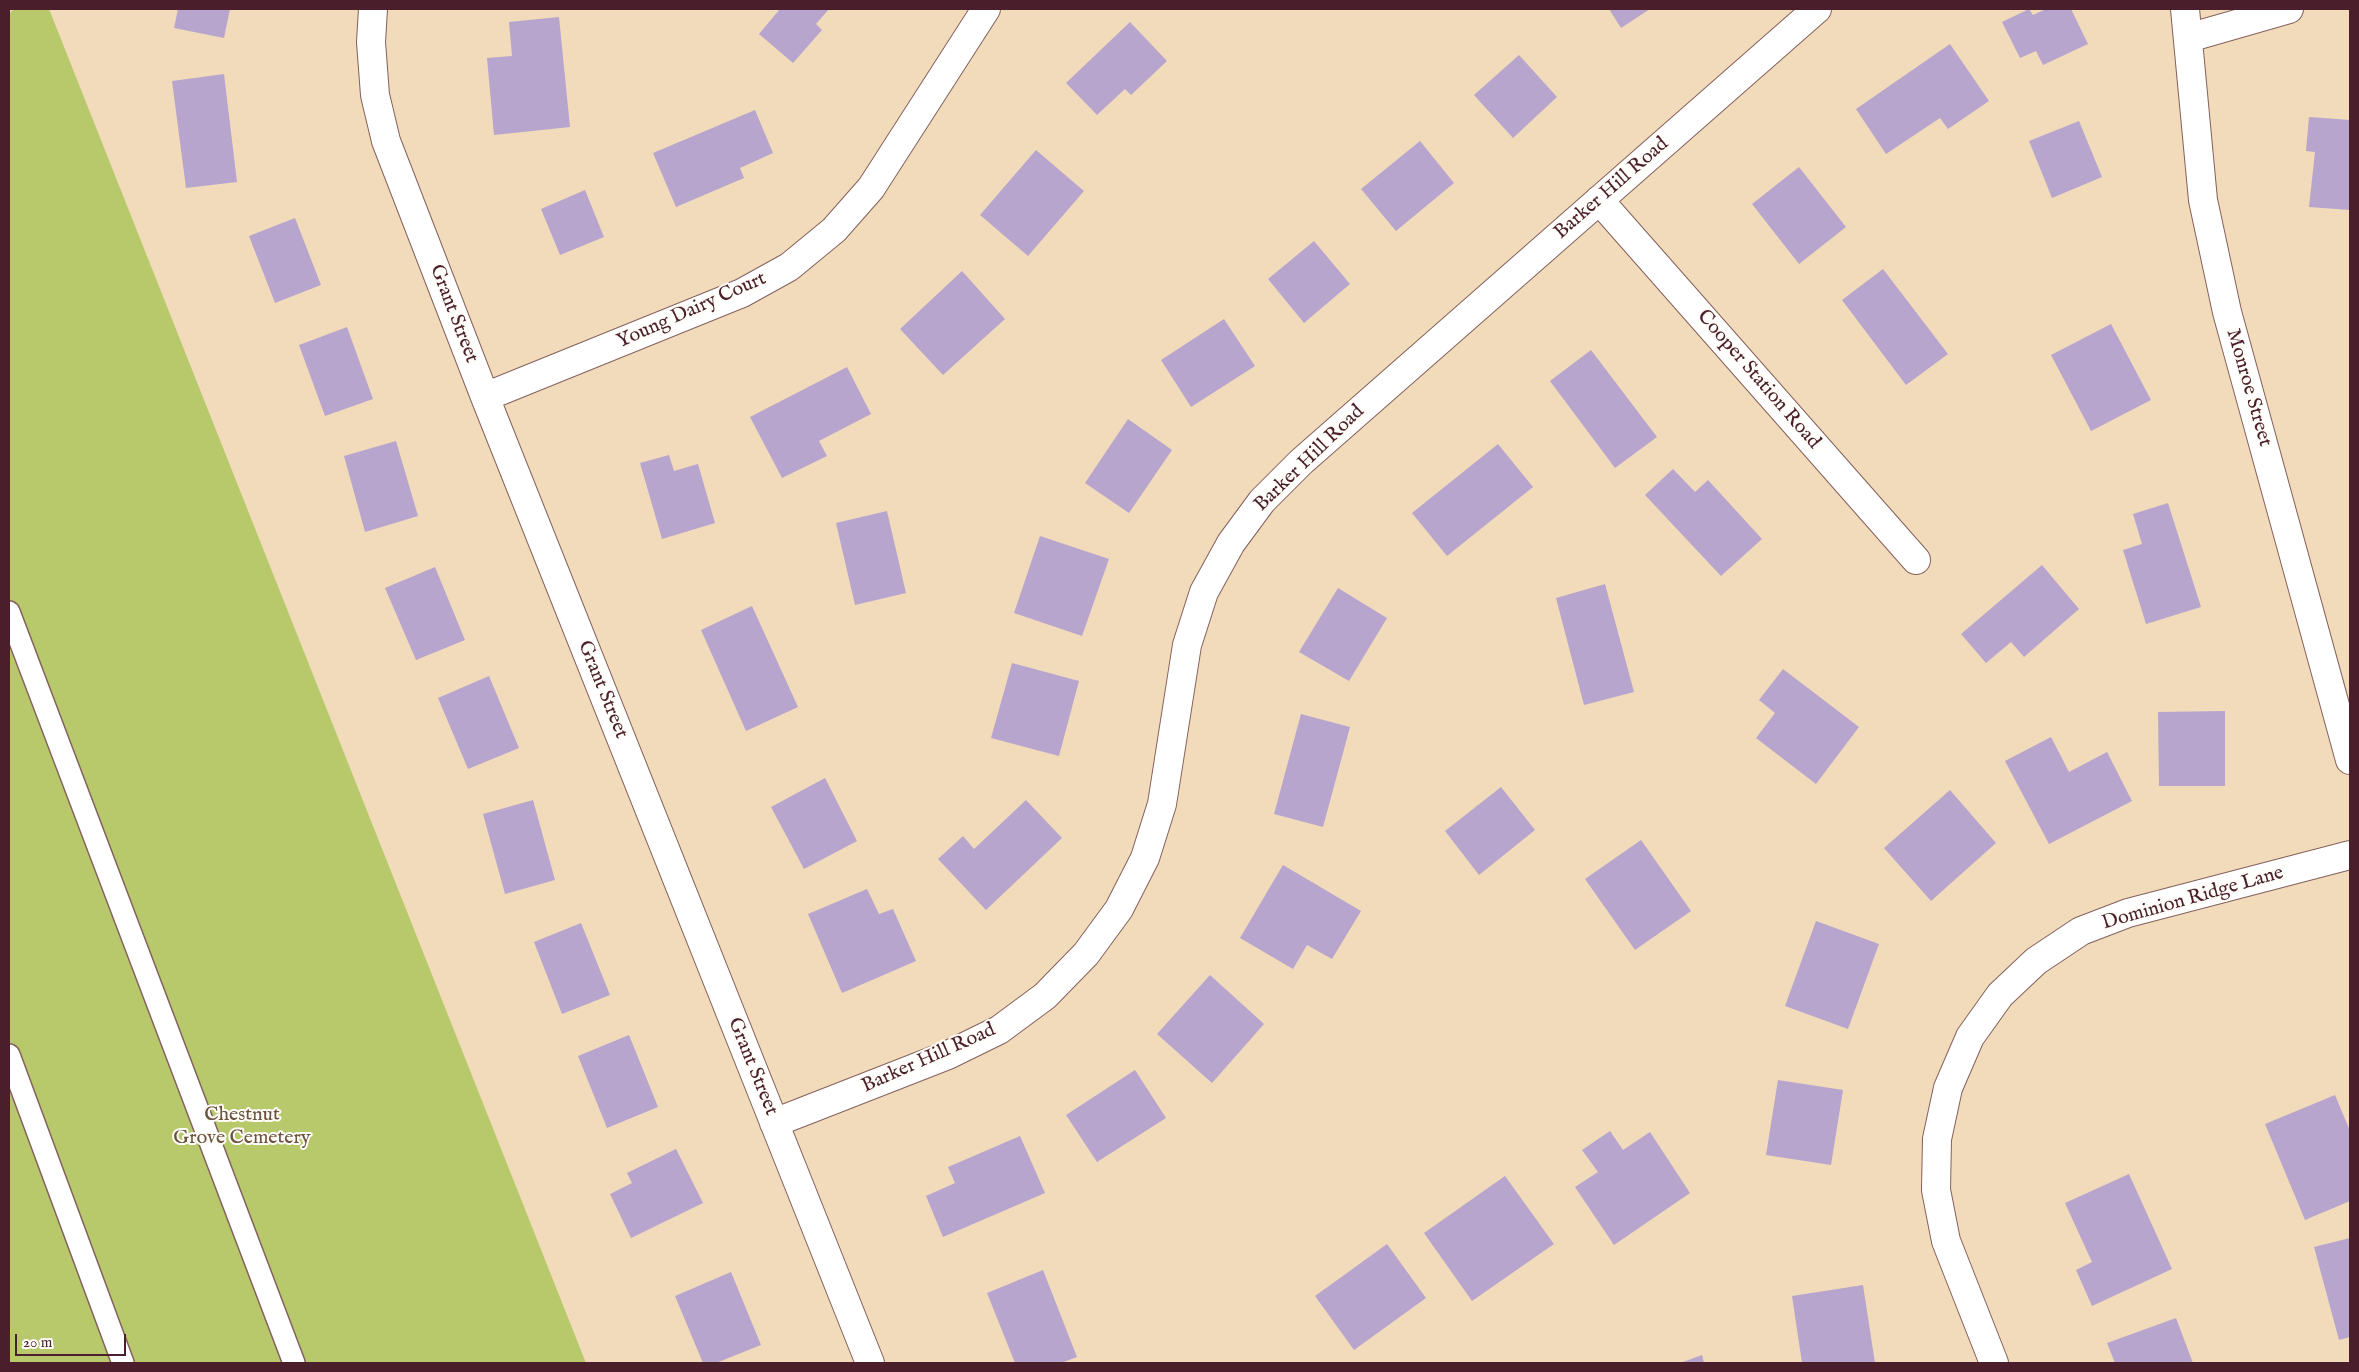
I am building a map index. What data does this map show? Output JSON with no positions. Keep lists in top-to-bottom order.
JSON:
{
  "streets": {
    "street": [
      "Barker Hill Road",
      "Young Dairy Court",
      "Grant Street",
      "Cooper Station Road",
      "Monroe Street",
      "Dominion Ridge Lane"
    ]
  },
  "crossings": [
    ["Barker Hill Road", "Grant Street"],
    ["Barker Hill Road", "Cooper Station Road"],
    ["Young Dairy Court", "Grant Street"]
  ],
  "parks": ["Chestnut Grove Cemetery"],
  "scale_bar": "20 m"
}
